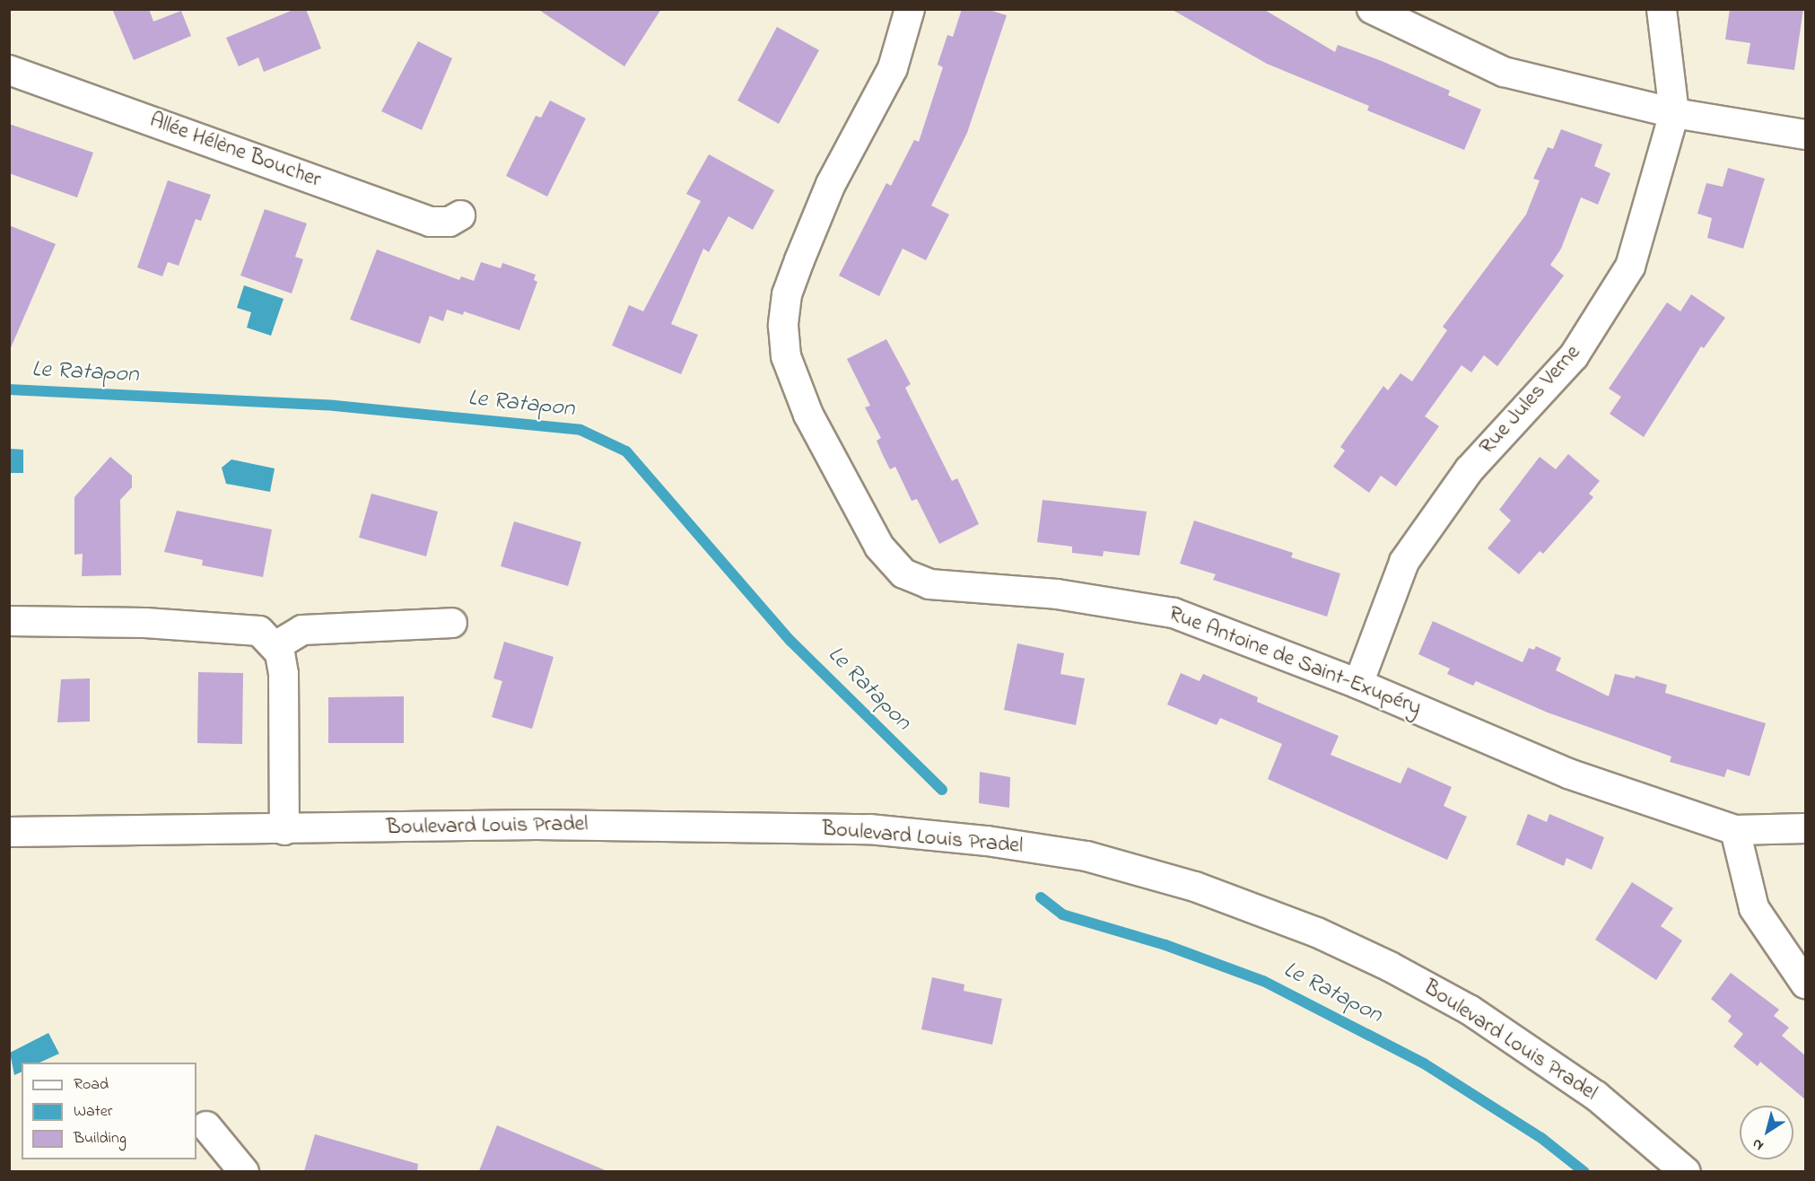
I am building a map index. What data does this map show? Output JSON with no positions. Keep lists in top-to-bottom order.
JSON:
{
  "streets": {
    "street": [
      "Allée Hélène Boucher",
      "Rue Jules Verne",
      "Rue Antoine de Saint-Exupéry",
      "Boulevard Louis Pradel"
    ]
  },
  "crossings": [
    ["Rue Jules Verne", "Rue Antoine de Saint-Exupéry"]
  ],
  "water": ["Le Ratapon"],
  "legend": ["Road", "Water", "Building"],
  "north": "bottom left"
}
